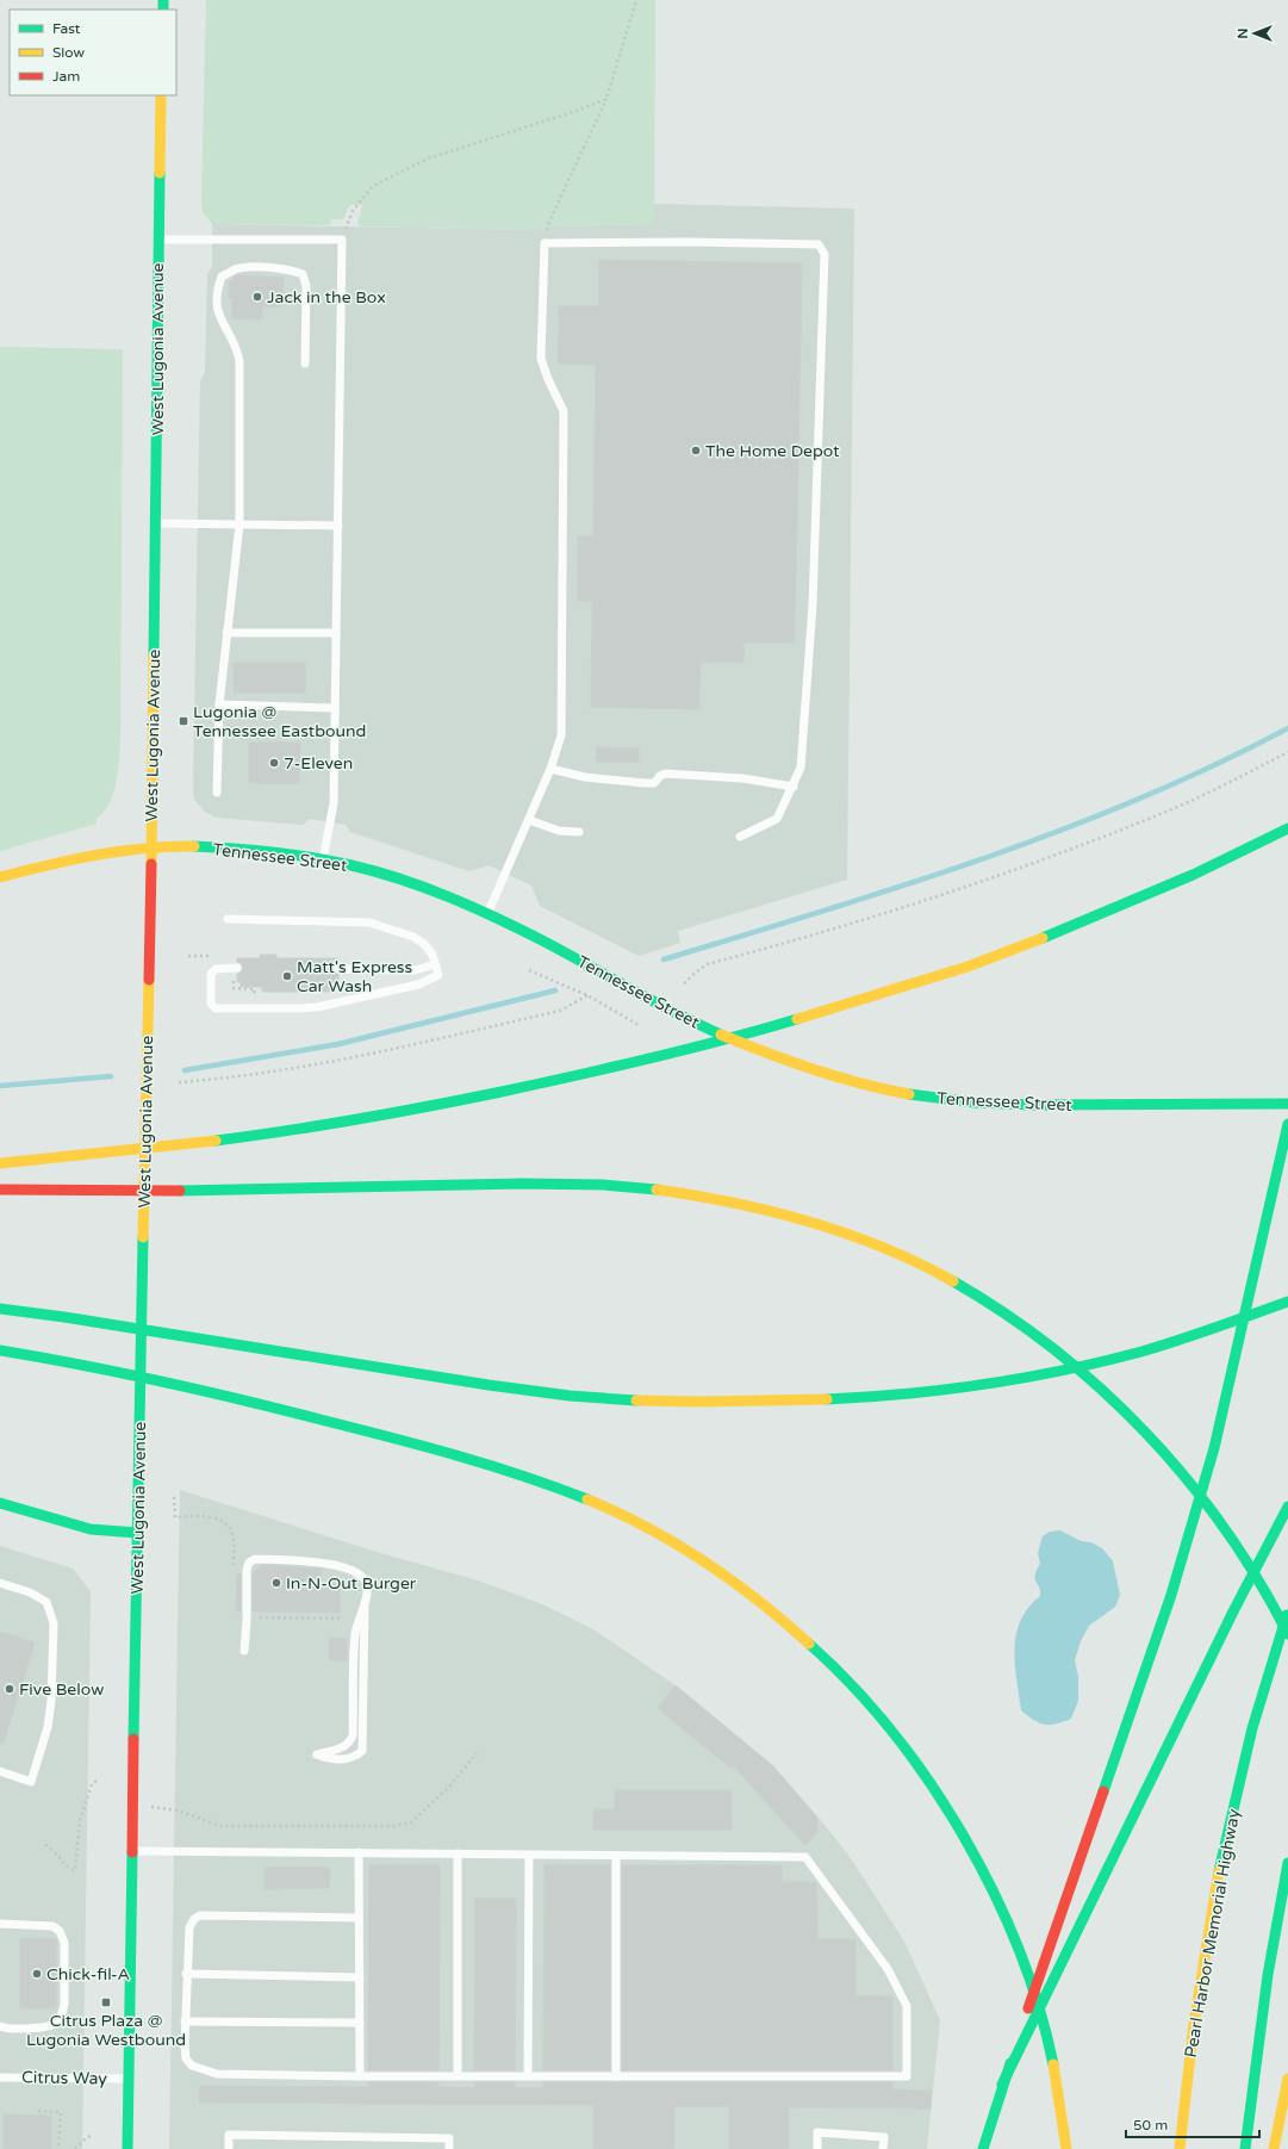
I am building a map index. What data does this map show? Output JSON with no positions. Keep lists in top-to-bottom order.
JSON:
{
  "streets": {
    "main road": ["West Lugonia Avenue", "Tennessee Street", "Pearl Harbor Memorial Highway"],
    "lane": ["Citrus Way"]
  },
  "crossings": [
    ["West Lugonia Avenue", "Tennessee Street"],
    ["West Lugonia Avenue", "Citrus Way"]
  ],
  "places": {
    "other": [
      "Jack in the Box",
      "The Home Depot",
      "7-Eleven",
      "Matt's Express Car Wash",
      "In-N-Out Burger",
      "Five Below",
      "Chick-fil-A"
    ],
    "transit": ["Lugonia @ Tennessee Eastbound", "Citrus Plaza @ Lugonia Westbound"]
  },
  "legend": ["Fast", "Slow", "Jam"],
  "scale_bar": "50 m",
  "north": "left"
}
